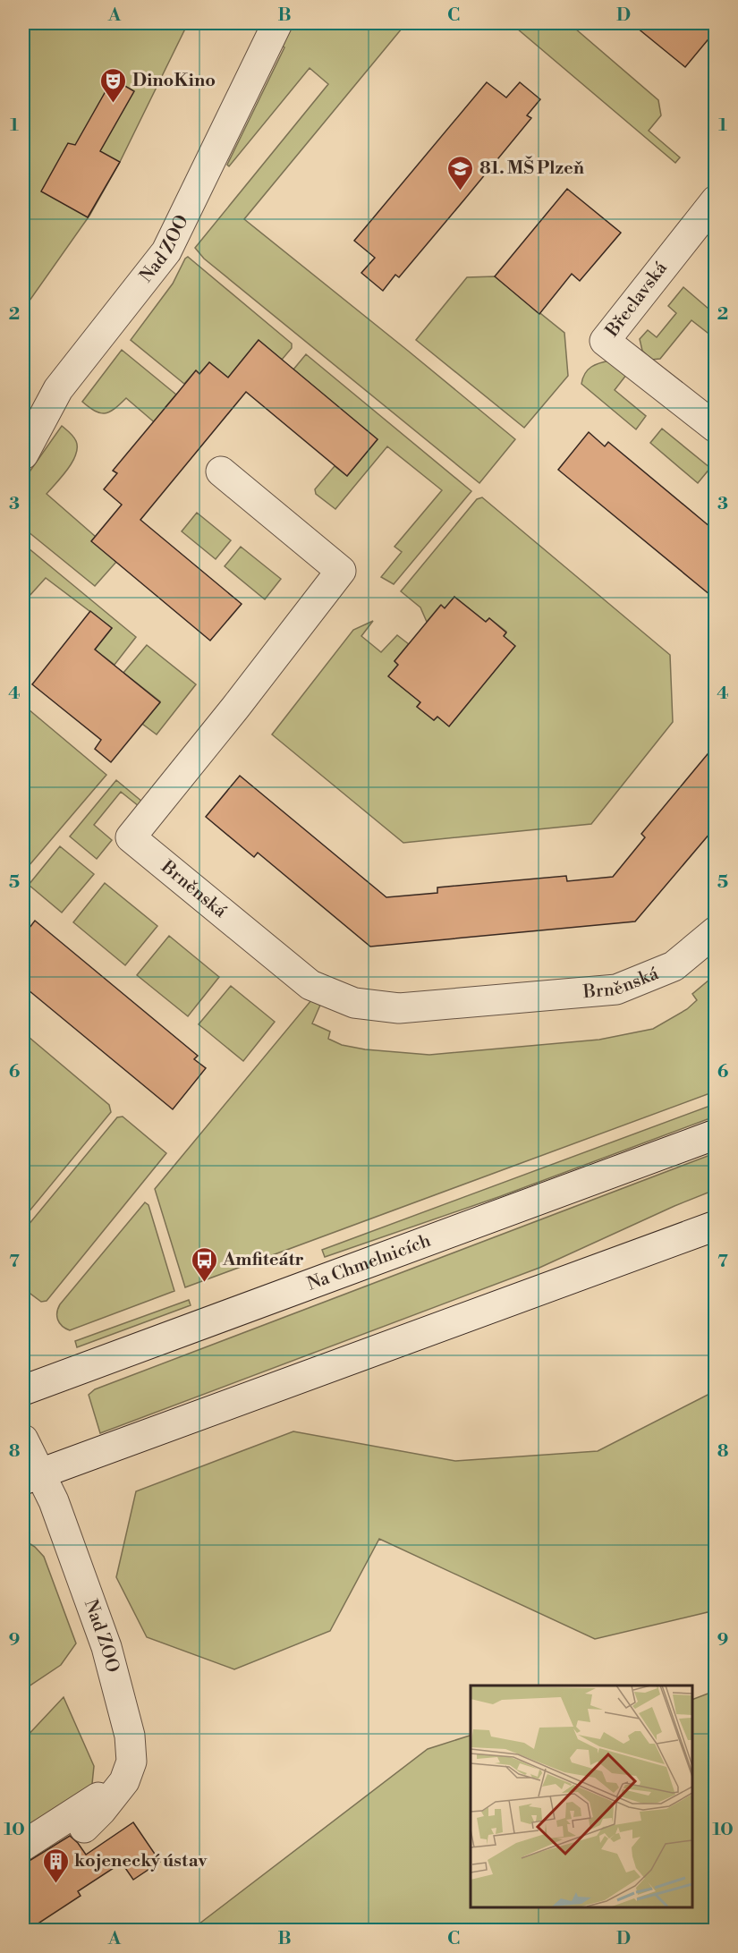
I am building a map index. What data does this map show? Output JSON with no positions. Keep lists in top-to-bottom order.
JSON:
{
  "streets": {
    "street": [
      "Nad ZOO",
      "Břeclavská",
      "Brněnská",
      "Na Chmelnicích"
    ]
  },
  "places": {
    "theatre": ["DinoKino"],
    "school or university": ["81. MŠ Plzeň"],
    "bus stop": ["Amfiteátr"],
    "building": ["kojenecký ústav"]
  },
  "grid": {
    "columns": [
      "A",
      "B",
      "C",
      "D"
    ],
    "rows": [
      "1",
      "2",
      "3",
      "4",
      "5",
      "6",
      "7",
      "8",
      "9",
      "10"
    ]
  }
}
